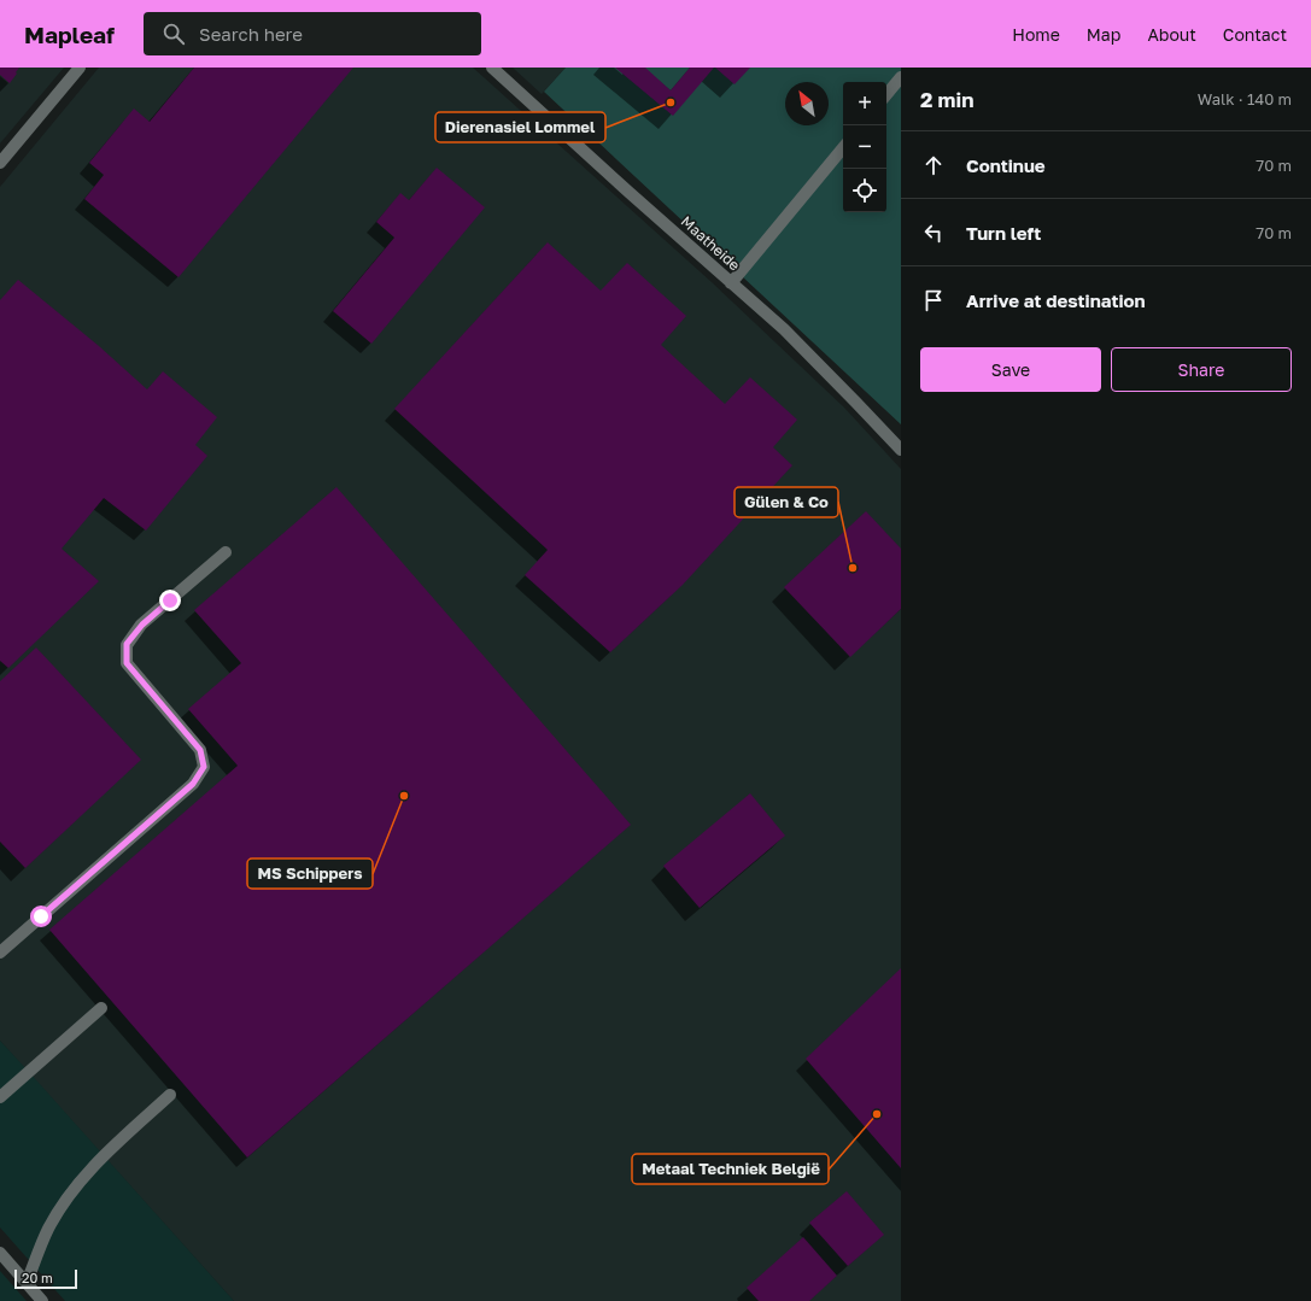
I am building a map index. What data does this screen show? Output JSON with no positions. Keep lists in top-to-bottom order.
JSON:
{
  "streets": {
    "street": ["Maatheide"]
  },
  "places": [
    "Dierenasiel Lommel",
    "Gülen & Co",
    "MS Schippers",
    "Metaal Techniek België"
  ],
  "scale_bar": "20 m",
  "north": "top left",
  "page": {
    "header": "Mapleaf",
    "search": "Search here",
    "nav": [
      "Home",
      "Map",
      "About",
      "Contact"
    ],
    "heading": ["2 min", "Walk · 140 m"],
    "map_buttons": ["+", "−"],
    "list": [
      ["Continue", "70 m"],
      ["Turn left", "70 m"],
      "Arrive at destination"
    ],
    "buttons": ["Save", "Share"],
    "scale": "20 m"
  }
}
